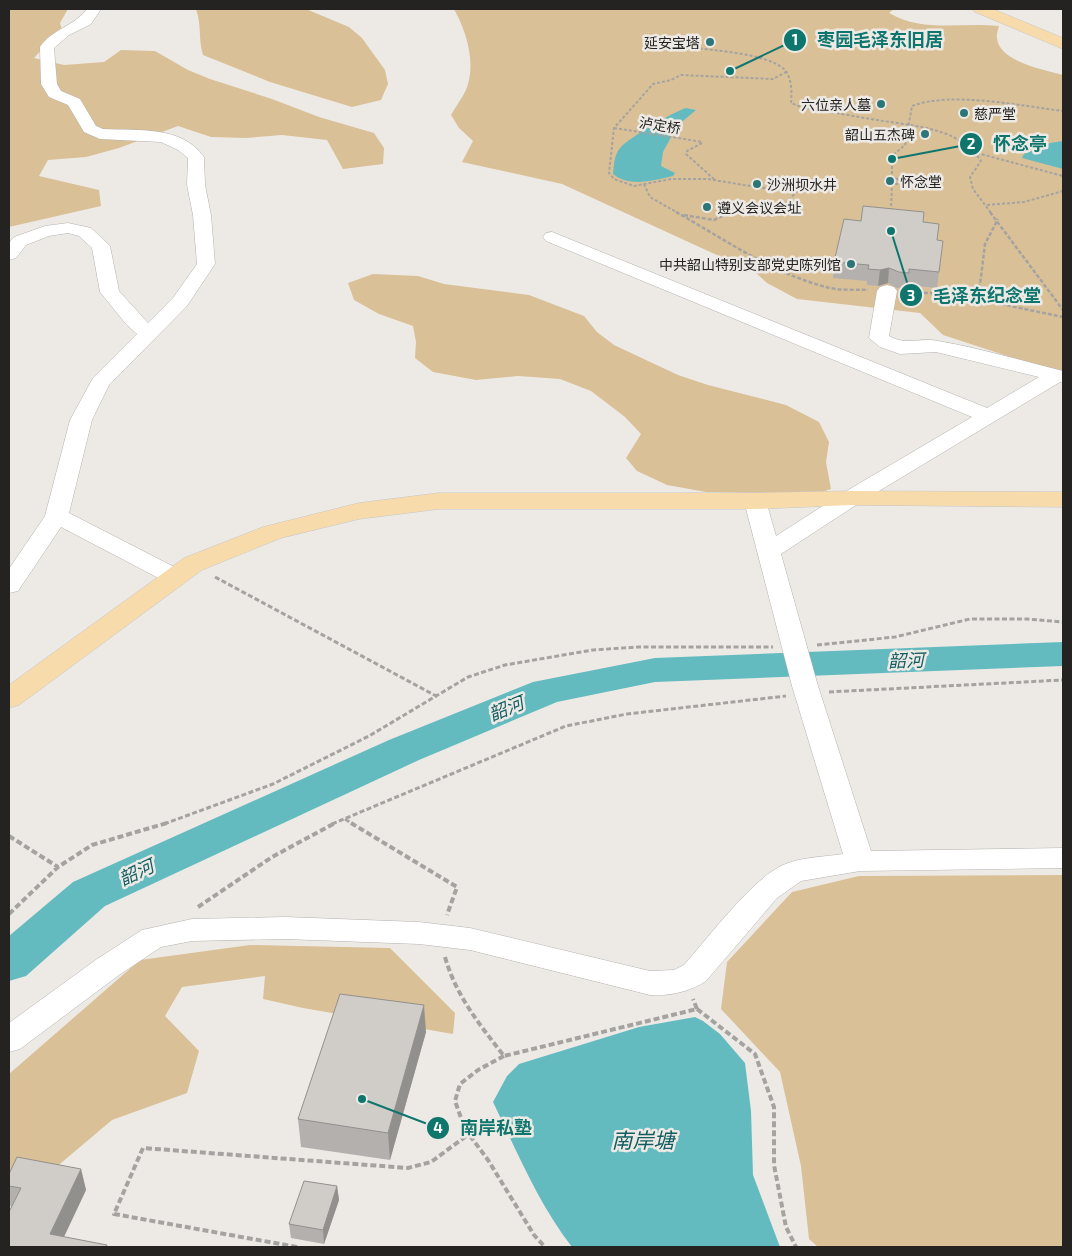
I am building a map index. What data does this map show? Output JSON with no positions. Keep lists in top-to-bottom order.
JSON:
{
  "streets": {
    "path": ["泸定桥"]
  },
  "water": ["韶河", "南岸塘"],
  "places": [
    "延安宝塔",
    "枣园毛泽东旧居",
    "六位亲人墓",
    "慈严堂",
    "韶山五杰碑",
    "怀念亭",
    "怀念堂",
    "沙洲坝水井",
    "遵义会议会址",
    "毛泽东纪念堂",
    "中共韶山特别支部党史陈列馆",
    "南岸私塾"
  ]
}
